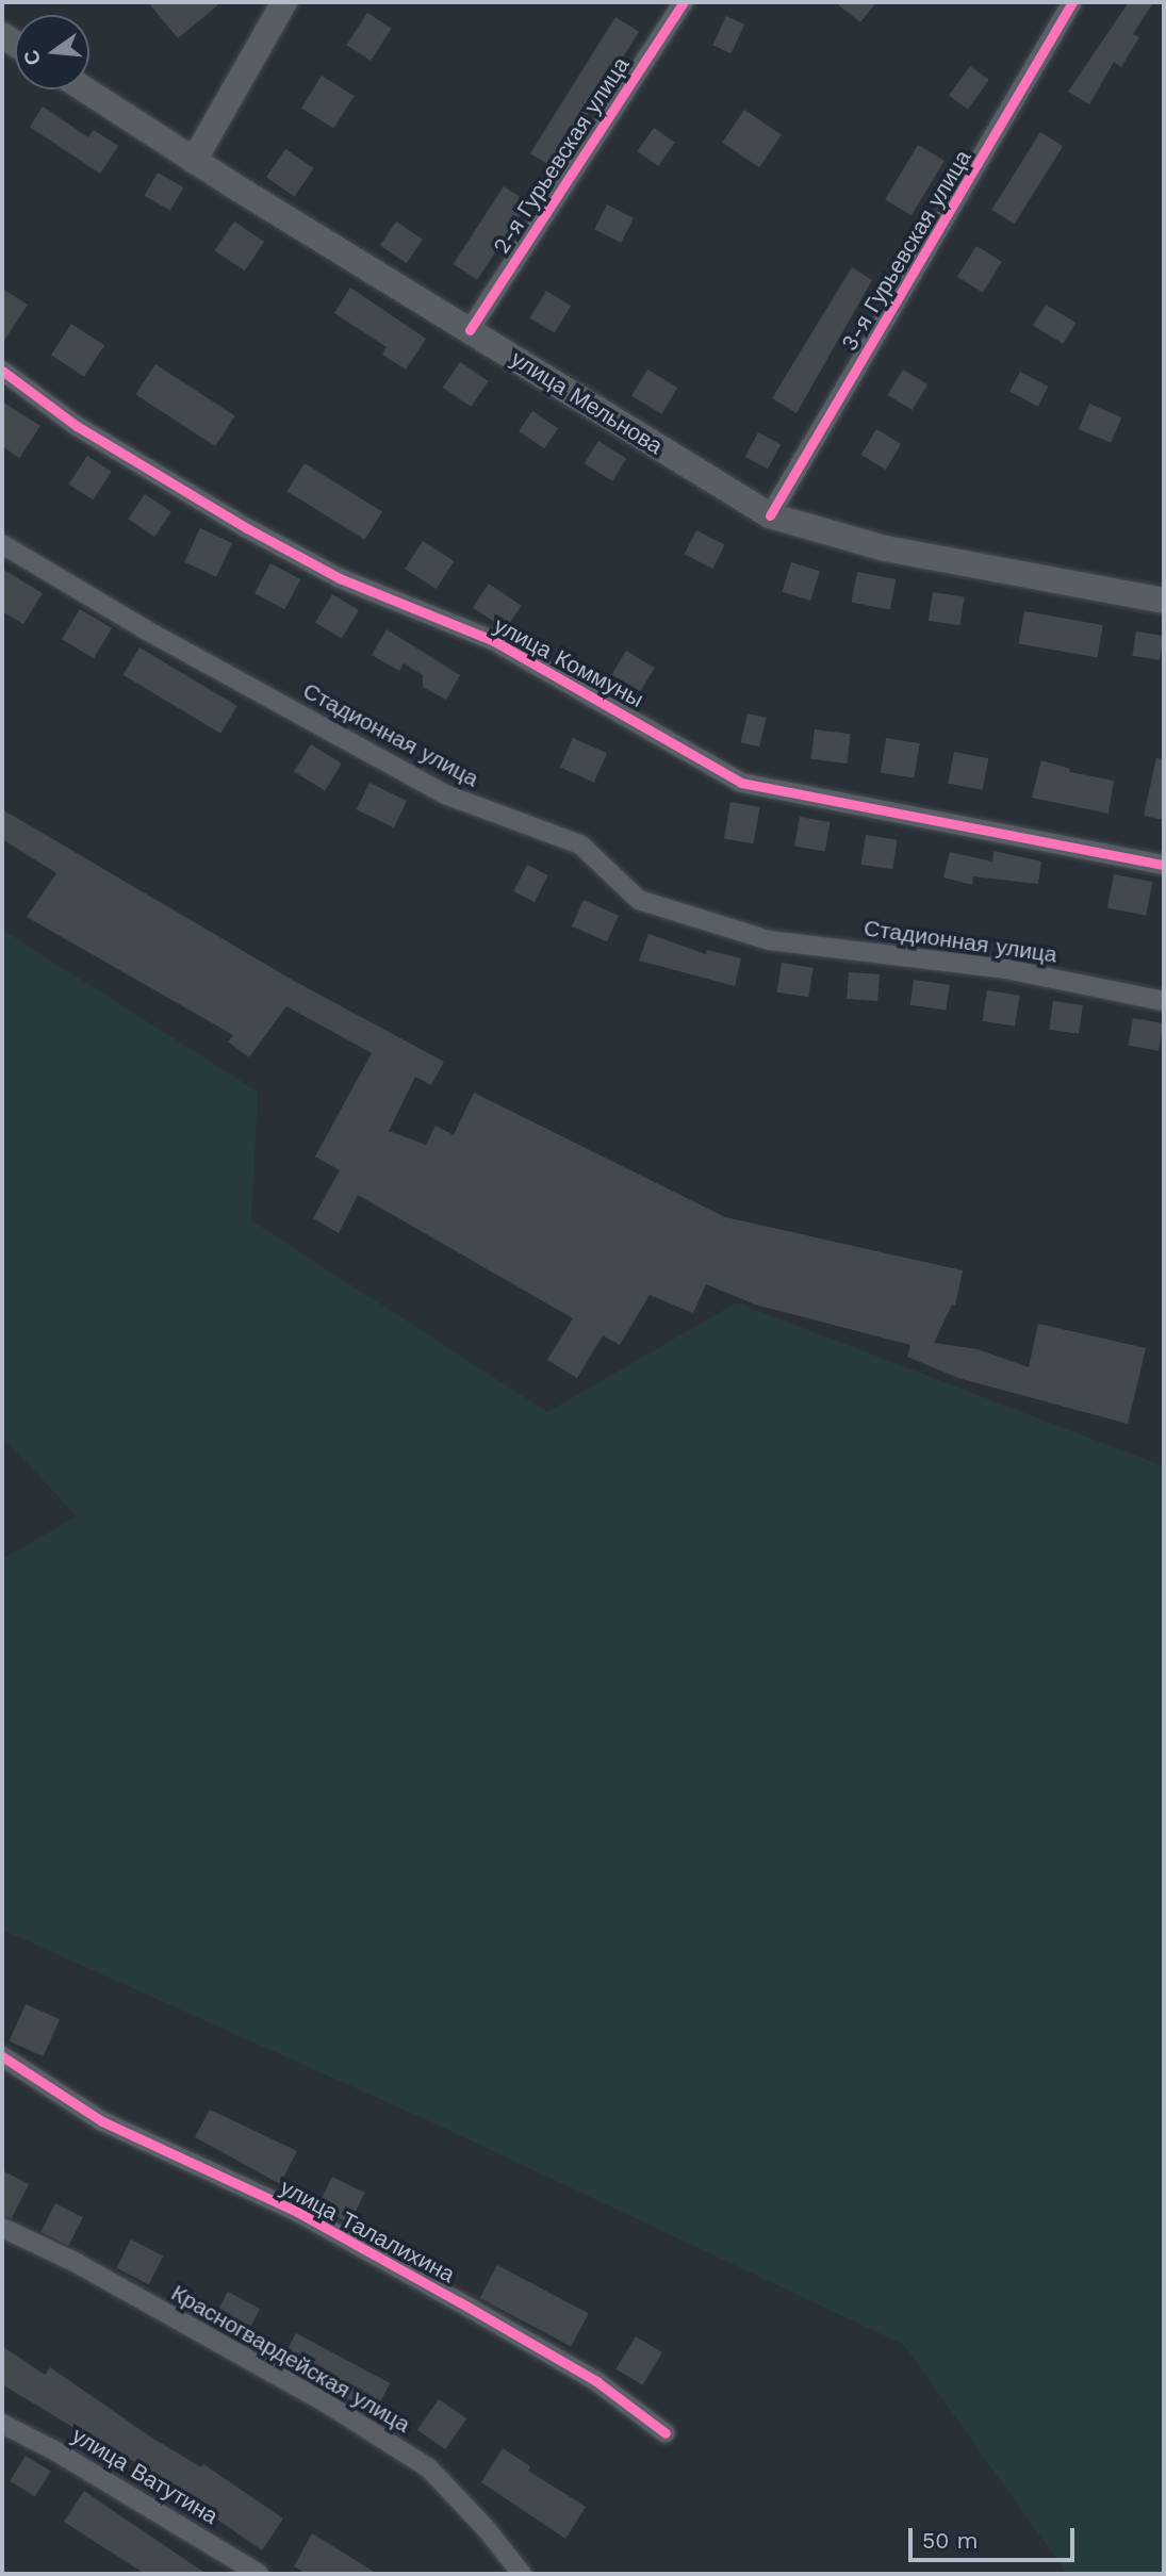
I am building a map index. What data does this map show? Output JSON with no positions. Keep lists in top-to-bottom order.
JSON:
{
  "streets": {
    "main road": ["улица Мельнова"],
    "street": [
      "2-я Гурьевская улица",
      "3-я Гурьевская улица",
      "улица Коммуны",
      "Стадионная улица",
      "улица Талалихина",
      "Красногвардейская улица",
      "улица Ватутина"
    ]
  },
  "crossings": [
    ["2-я Гурьевская улица", "улица Мельнова"],
    ["3-я Гурьевская улица", "улица Мельнова"]
  ],
  "scale_bar": "50 m",
  "north": "left"
}
